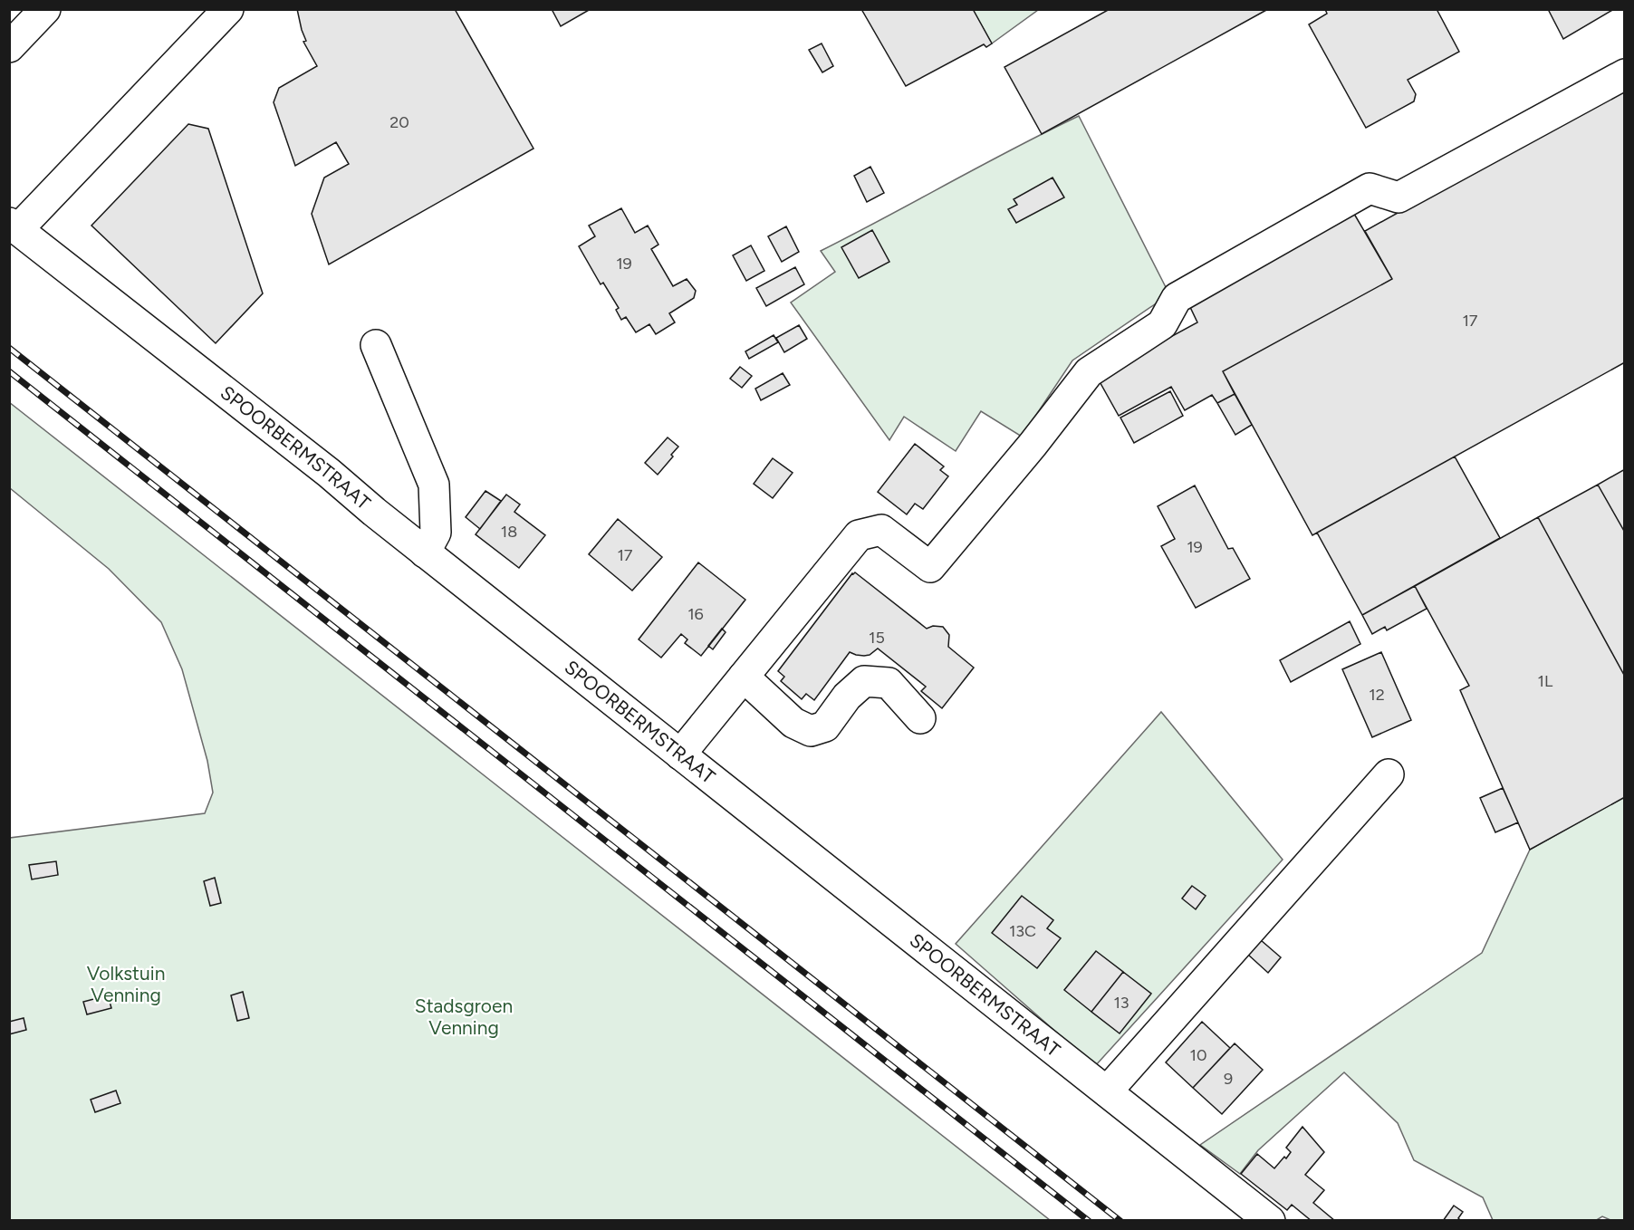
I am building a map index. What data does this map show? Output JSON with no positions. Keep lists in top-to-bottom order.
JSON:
{
  "streets": {
    "main road": ["SPOORBERMSTRAAT"]
  },
  "parks": ["Volkstuin Venning", "Stadsgroen Venning"],
  "house_numbers": [
    "20",
    "19",
    "17",
    "18",
    "19",
    "17",
    "16",
    "15",
    "1L",
    "12",
    "13C",
    "13",
    "10",
    "9"
  ]
}
